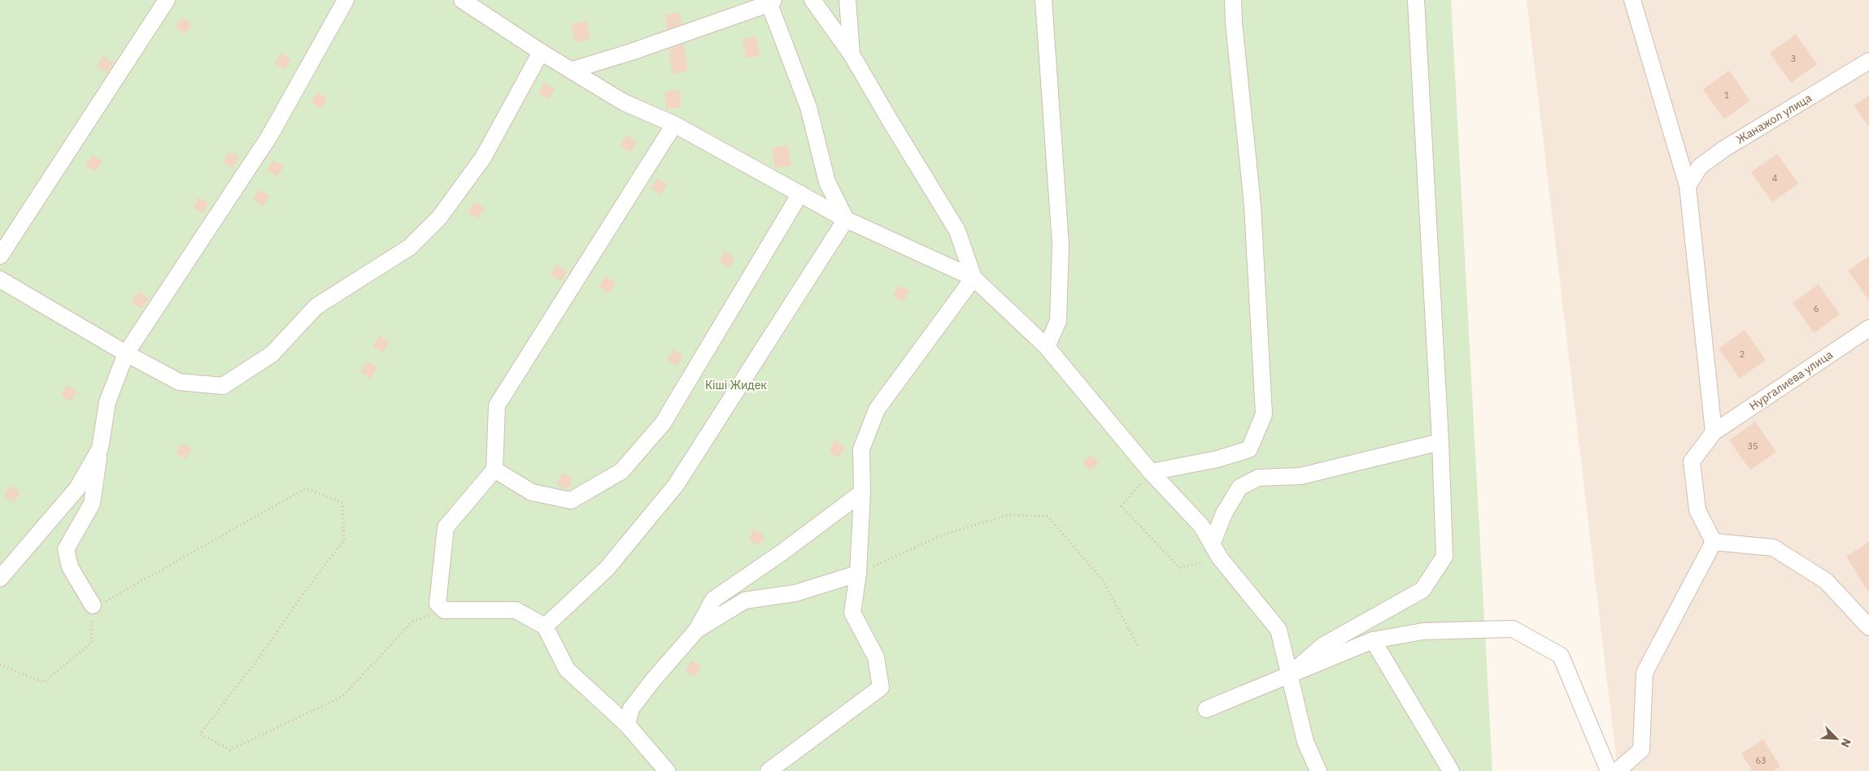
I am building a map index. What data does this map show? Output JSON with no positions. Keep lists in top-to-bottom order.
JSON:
{
  "streets": {
    "street": ["Жанажол улица", "Нургалиева улица"]
  },
  "parks": ["Кіші Жидек"],
  "house_numbers": [
    "3",
    "1",
    "4",
    "6",
    "2",
    "35",
    "63"
  ],
  "north": "bottom right"
}
